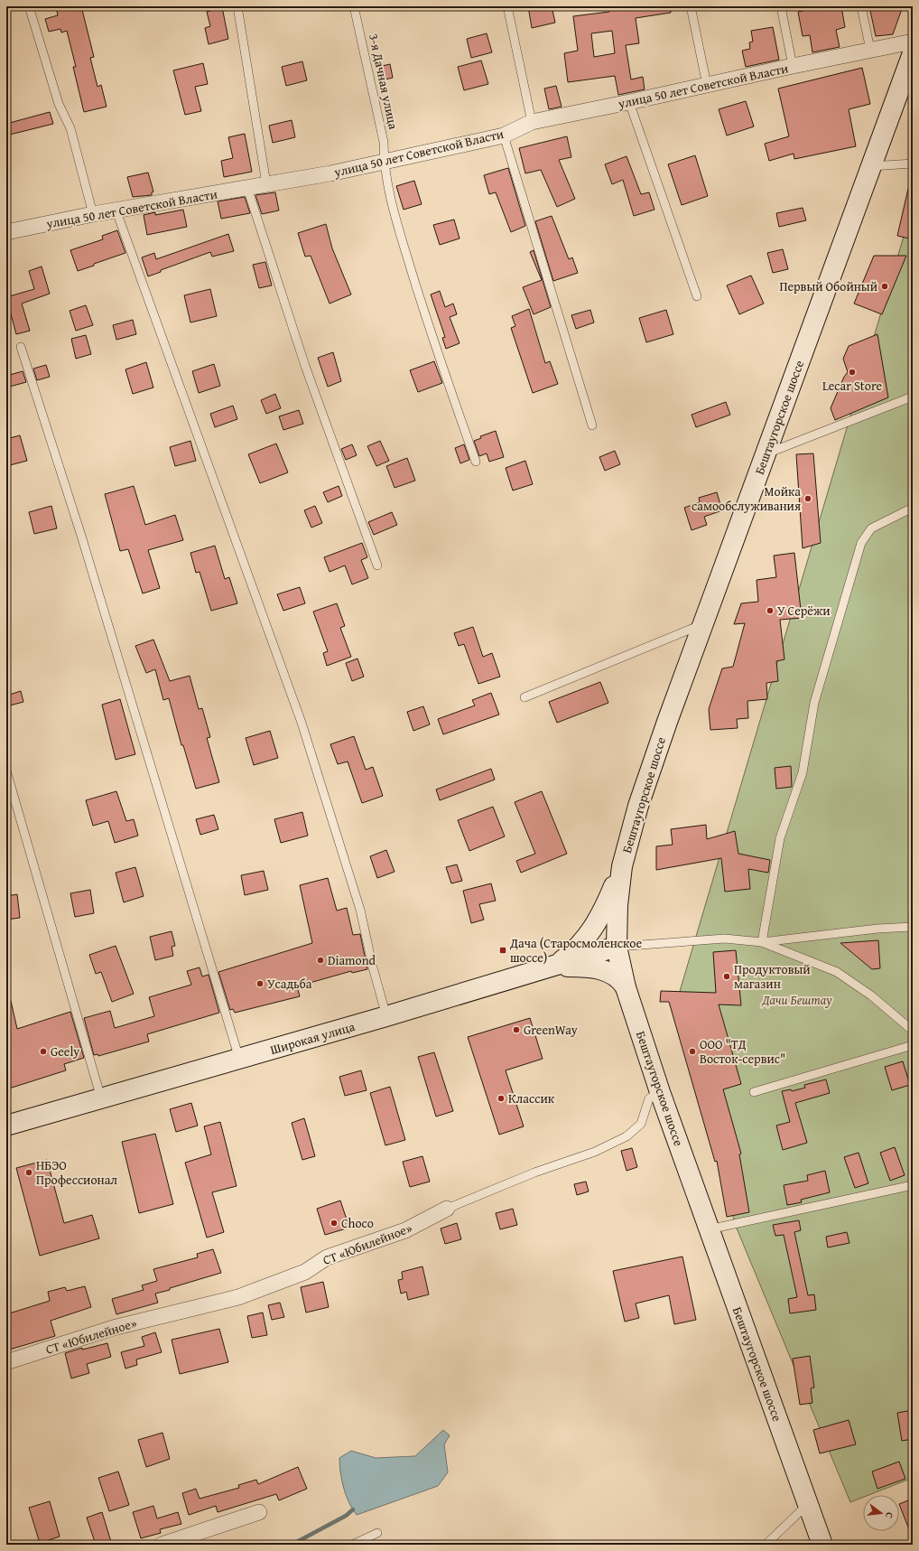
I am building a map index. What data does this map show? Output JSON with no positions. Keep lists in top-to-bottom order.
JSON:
{
  "streets": {
    "main road": ["Бештаугорское шоссе", "Широкая улица"],
    "street": ["улица 50 лет Советской Власти", "СТ «Юбилейное»"],
    "lane": ["3-я Дачная улица"]
  },
  "crossings": [
    ["3-я Дачная улица", "улица 50 лет Советской Власти"],
    ["Бештаугорское шоссе", "Широкая улица"],
    ["Бештаугорское шоссе", "СТ «Юбилейное»"]
  ],
  "parks": ["Дачи Бештау"],
  "places": {
    "other": [
      "Первый Обойный",
      "Lecar Store",
      "Мойка самообслуживания",
      "У Серёжи",
      "Diamond",
      "Продуктовый магазин",
      "Усадьба",
      "GreenWay",
      "Geely",
      "ООО \"ТД Восток-сервис\"",
      "Классик",
      "НБЭО Профессионал",
      "Choco"
    ],
    "transit": ["Дача (Старосмоленское шоссе)"]
  },
  "north": "right"
}
